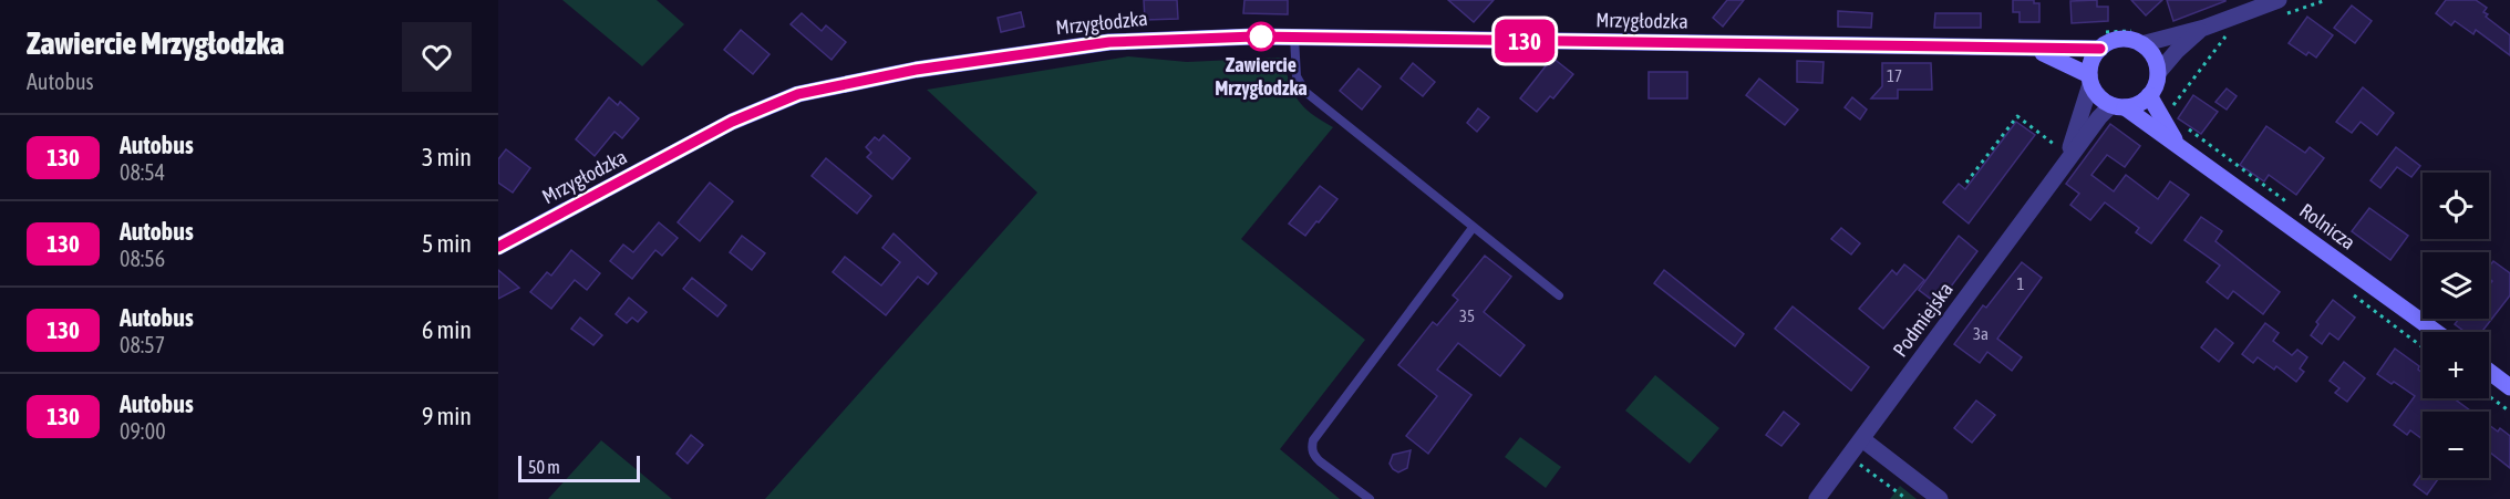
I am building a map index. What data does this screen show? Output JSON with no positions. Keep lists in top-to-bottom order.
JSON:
{
  "streets": {
    "street": ["Mrzygłodzka", "Rolnicza", "Podmiejska"]
  },
  "crossings": [
    ["Mrzygłodzka", "Rolnicza"],
    ["Mrzygłodzka", "Podmiejska"],
    ["Rolnicza", "Podmiejska"]
  ],
  "places": ["Zawiercie Mrzygłodzka"],
  "lines": ["bus line 130"],
  "house_numbers": [
    "17",
    "1",
    "35",
    "3a"
  ],
  "scale_bar": "50 m",
  "page": {
    "heading": ["Zawiercie Mrzygłodzka", "Autobus"],
    "on_map": "130",
    "list": [
      {
        "mark": "130",
        "name": "Autobus",
        "note": "08:54",
        "value": "3 min"
      },
      {
        "mark": "130",
        "name": "Autobus",
        "note": "08:56",
        "value": "5 min"
      },
      {
        "mark": "130",
        "name": "Autobus",
        "note": "08:57",
        "value": "6 min"
      },
      {
        "mark": "130",
        "name": "Autobus",
        "note": "09:00",
        "value": "9 min"
      }
    ],
    "map_buttons": ["+", "−"],
    "scale": "50 m"
  }
}
